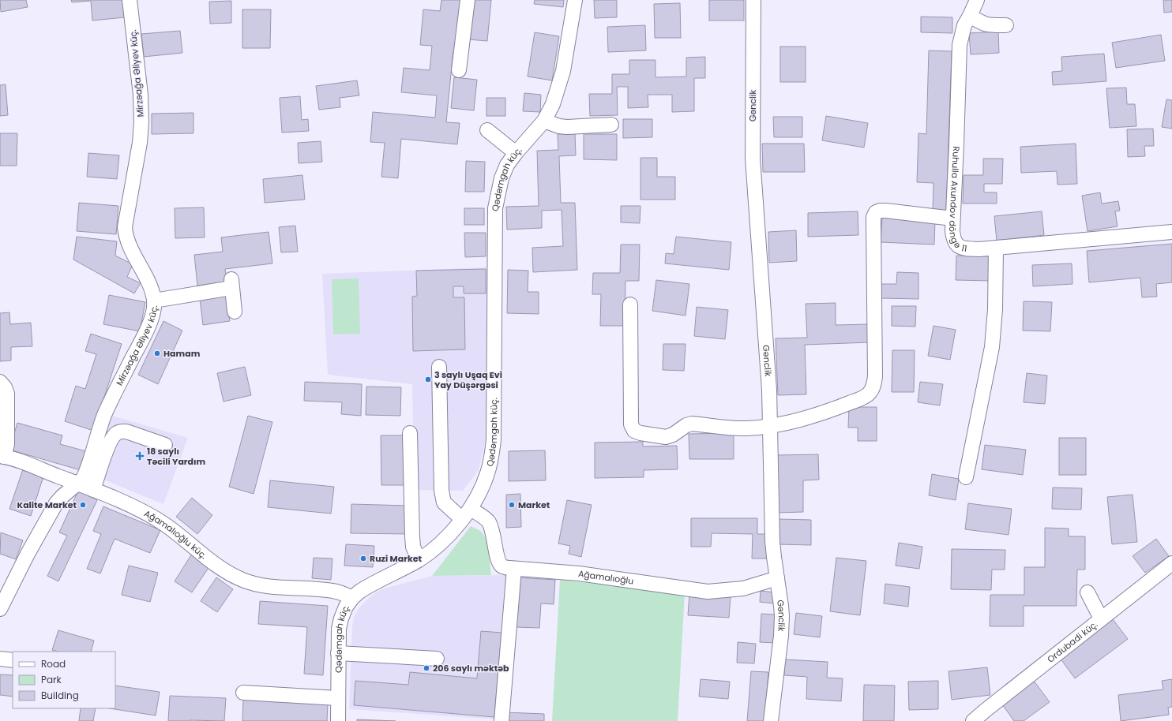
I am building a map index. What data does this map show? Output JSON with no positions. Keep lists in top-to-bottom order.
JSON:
{
  "streets": {
    "street": [
      "Mirzəağa Əliyev küç.",
      "Gənclik",
      "Qədəmgah küç.",
      "Ruhulla Axundov döngə 11",
      "Ağamalıoğlu küç.",
      "Ağamalıoğlu",
      "Ordubadi küç."
    ]
  },
  "crossings": [
    ["Mirzəağa Əliyev küç.", "Ağamalıoğlu küç."],
    ["Gənclik", "Ağamalıoğlu"],
    ["Qədəmgah küç.", "Ağamalıoğlu küç."],
    ["Qədəmgah küç.", "Ağamalıoğlu"]
  ],
  "places": {
    "other": [
      "Hamam",
      "3 saylı Uşaq Evi Yay Düşərgəsi",
      "Kalite Market",
      "Market",
      "Ruzi Market",
      "206 saylı məktəb"
    ],
    "health": ["18 saylı Təcili Yardım"]
  },
  "legend": ["Road", "Park", "Building"]
}
